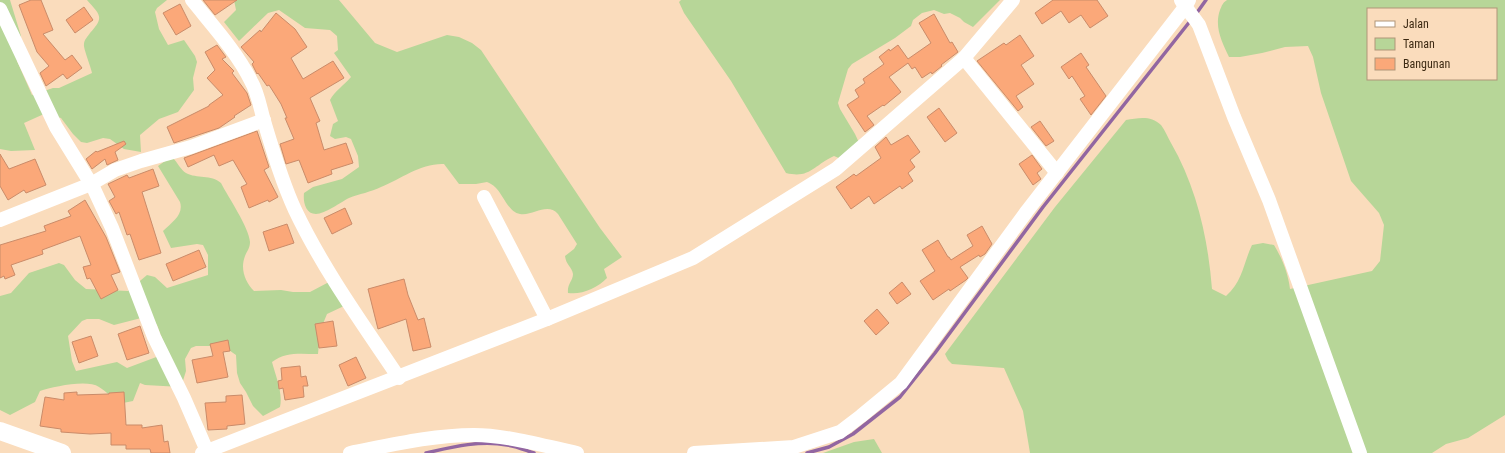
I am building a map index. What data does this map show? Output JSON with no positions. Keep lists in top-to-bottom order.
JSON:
{
  "legend": ["Jalan", "Taman", "Bangunan"]
}
